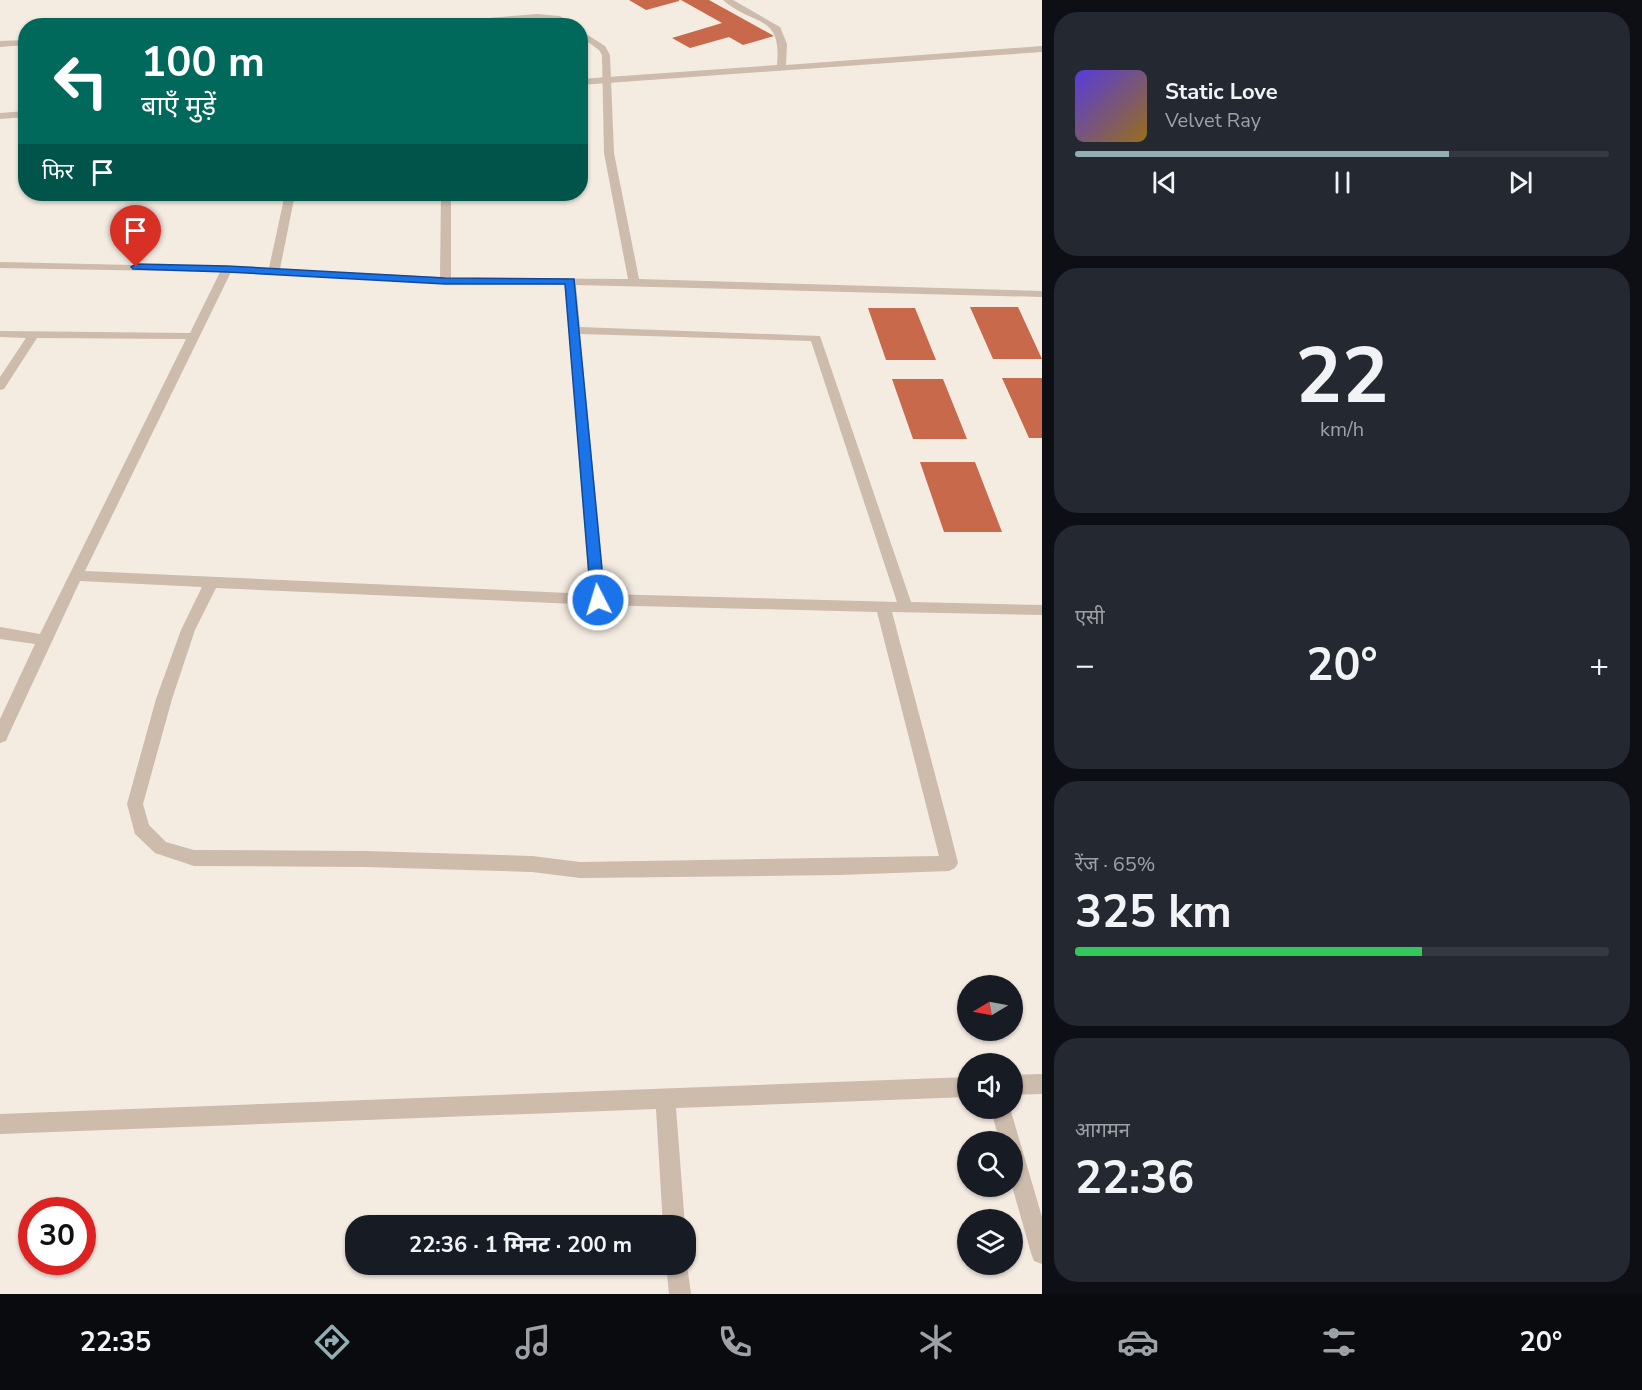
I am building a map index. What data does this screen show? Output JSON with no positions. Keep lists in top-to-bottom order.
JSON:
{
  "north": "left",
  "page": {
    "turn": ["100 m", "बाएँ मुड़ें"],
    "song": ["Static Love", "Velvet Ray"],
    "then": "फिर",
    "tile": [
      ["22", "km/h"],
      "एसी",
      ["रेंज · 65%", "325 km"],
      ["आगमन", "22:36"]
    ],
    "heat": ["−", "20°", "+"],
    "limit": "30",
    "trip": "22:36 · 1 मिनट · 200 m",
    "tabs": ["22:35", "20°"]
  }
}
